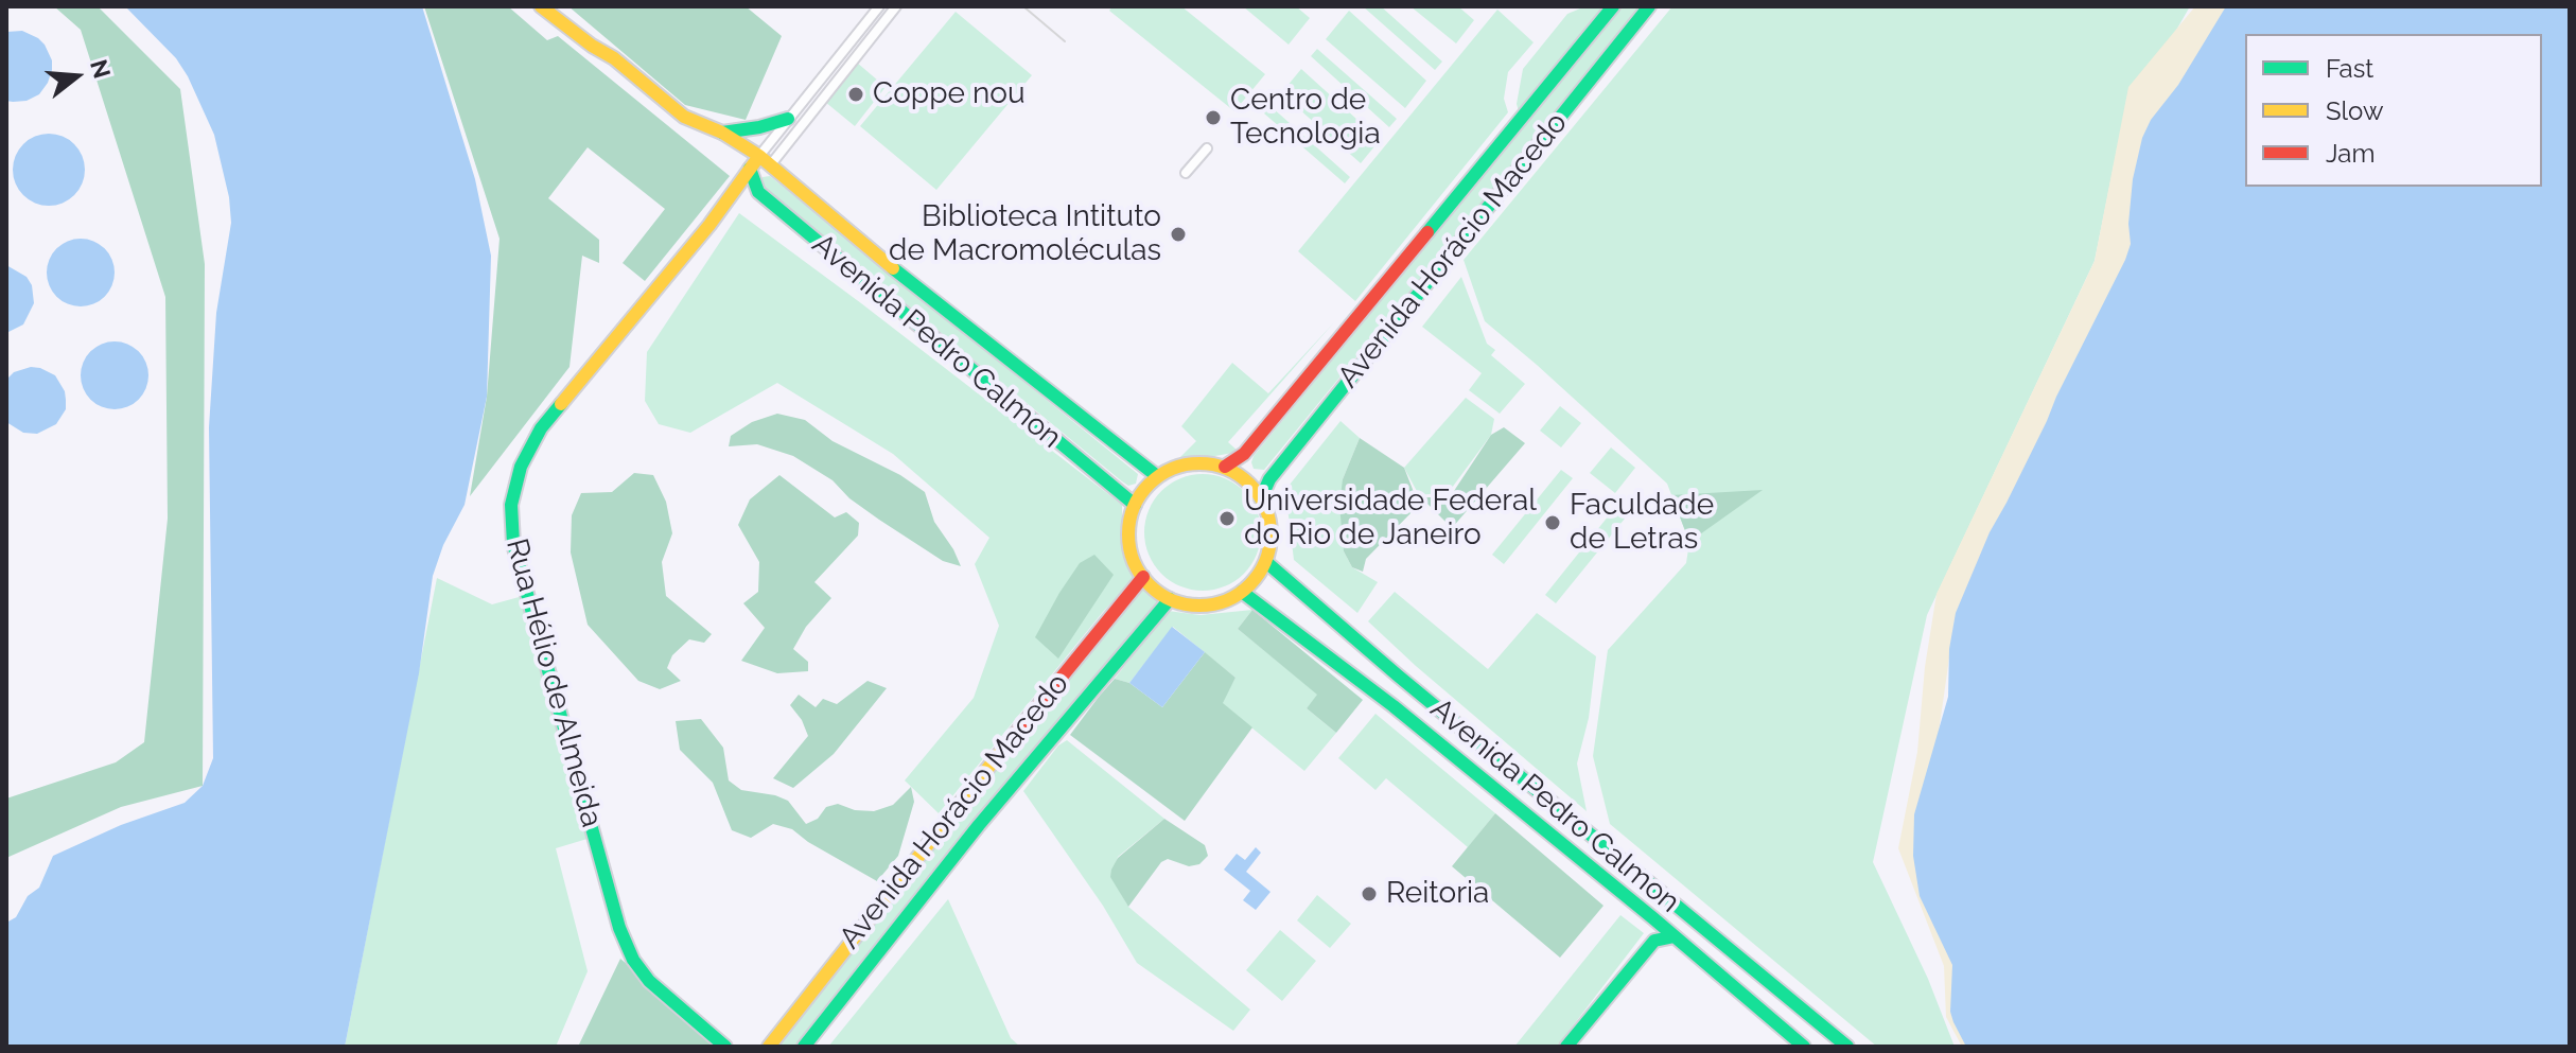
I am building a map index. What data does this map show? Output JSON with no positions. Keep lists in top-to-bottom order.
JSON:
{
  "streets": {
    "main road": ["Avenida Horácio Macedo", "Avenida Pedro Calmon", "Rua Hélio de Almeida"]
  },
  "crossings": [
    ["Avenida Horácio Macedo", "Avenida Pedro Calmon"],
    ["Avenida Pedro Calmon", "Rua Hélio de Almeida"]
  ],
  "places": [
    "Coppe nou",
    "Centro de Tecnologia",
    "Biblioteca Intituto de Macromoléculas",
    "Universidade Federal do Rio de Janeiro",
    "Faculdade de Letras",
    "Reitoria"
  ],
  "legend": ["Fast", "Slow", "Jam"],
  "north": "right"
}
